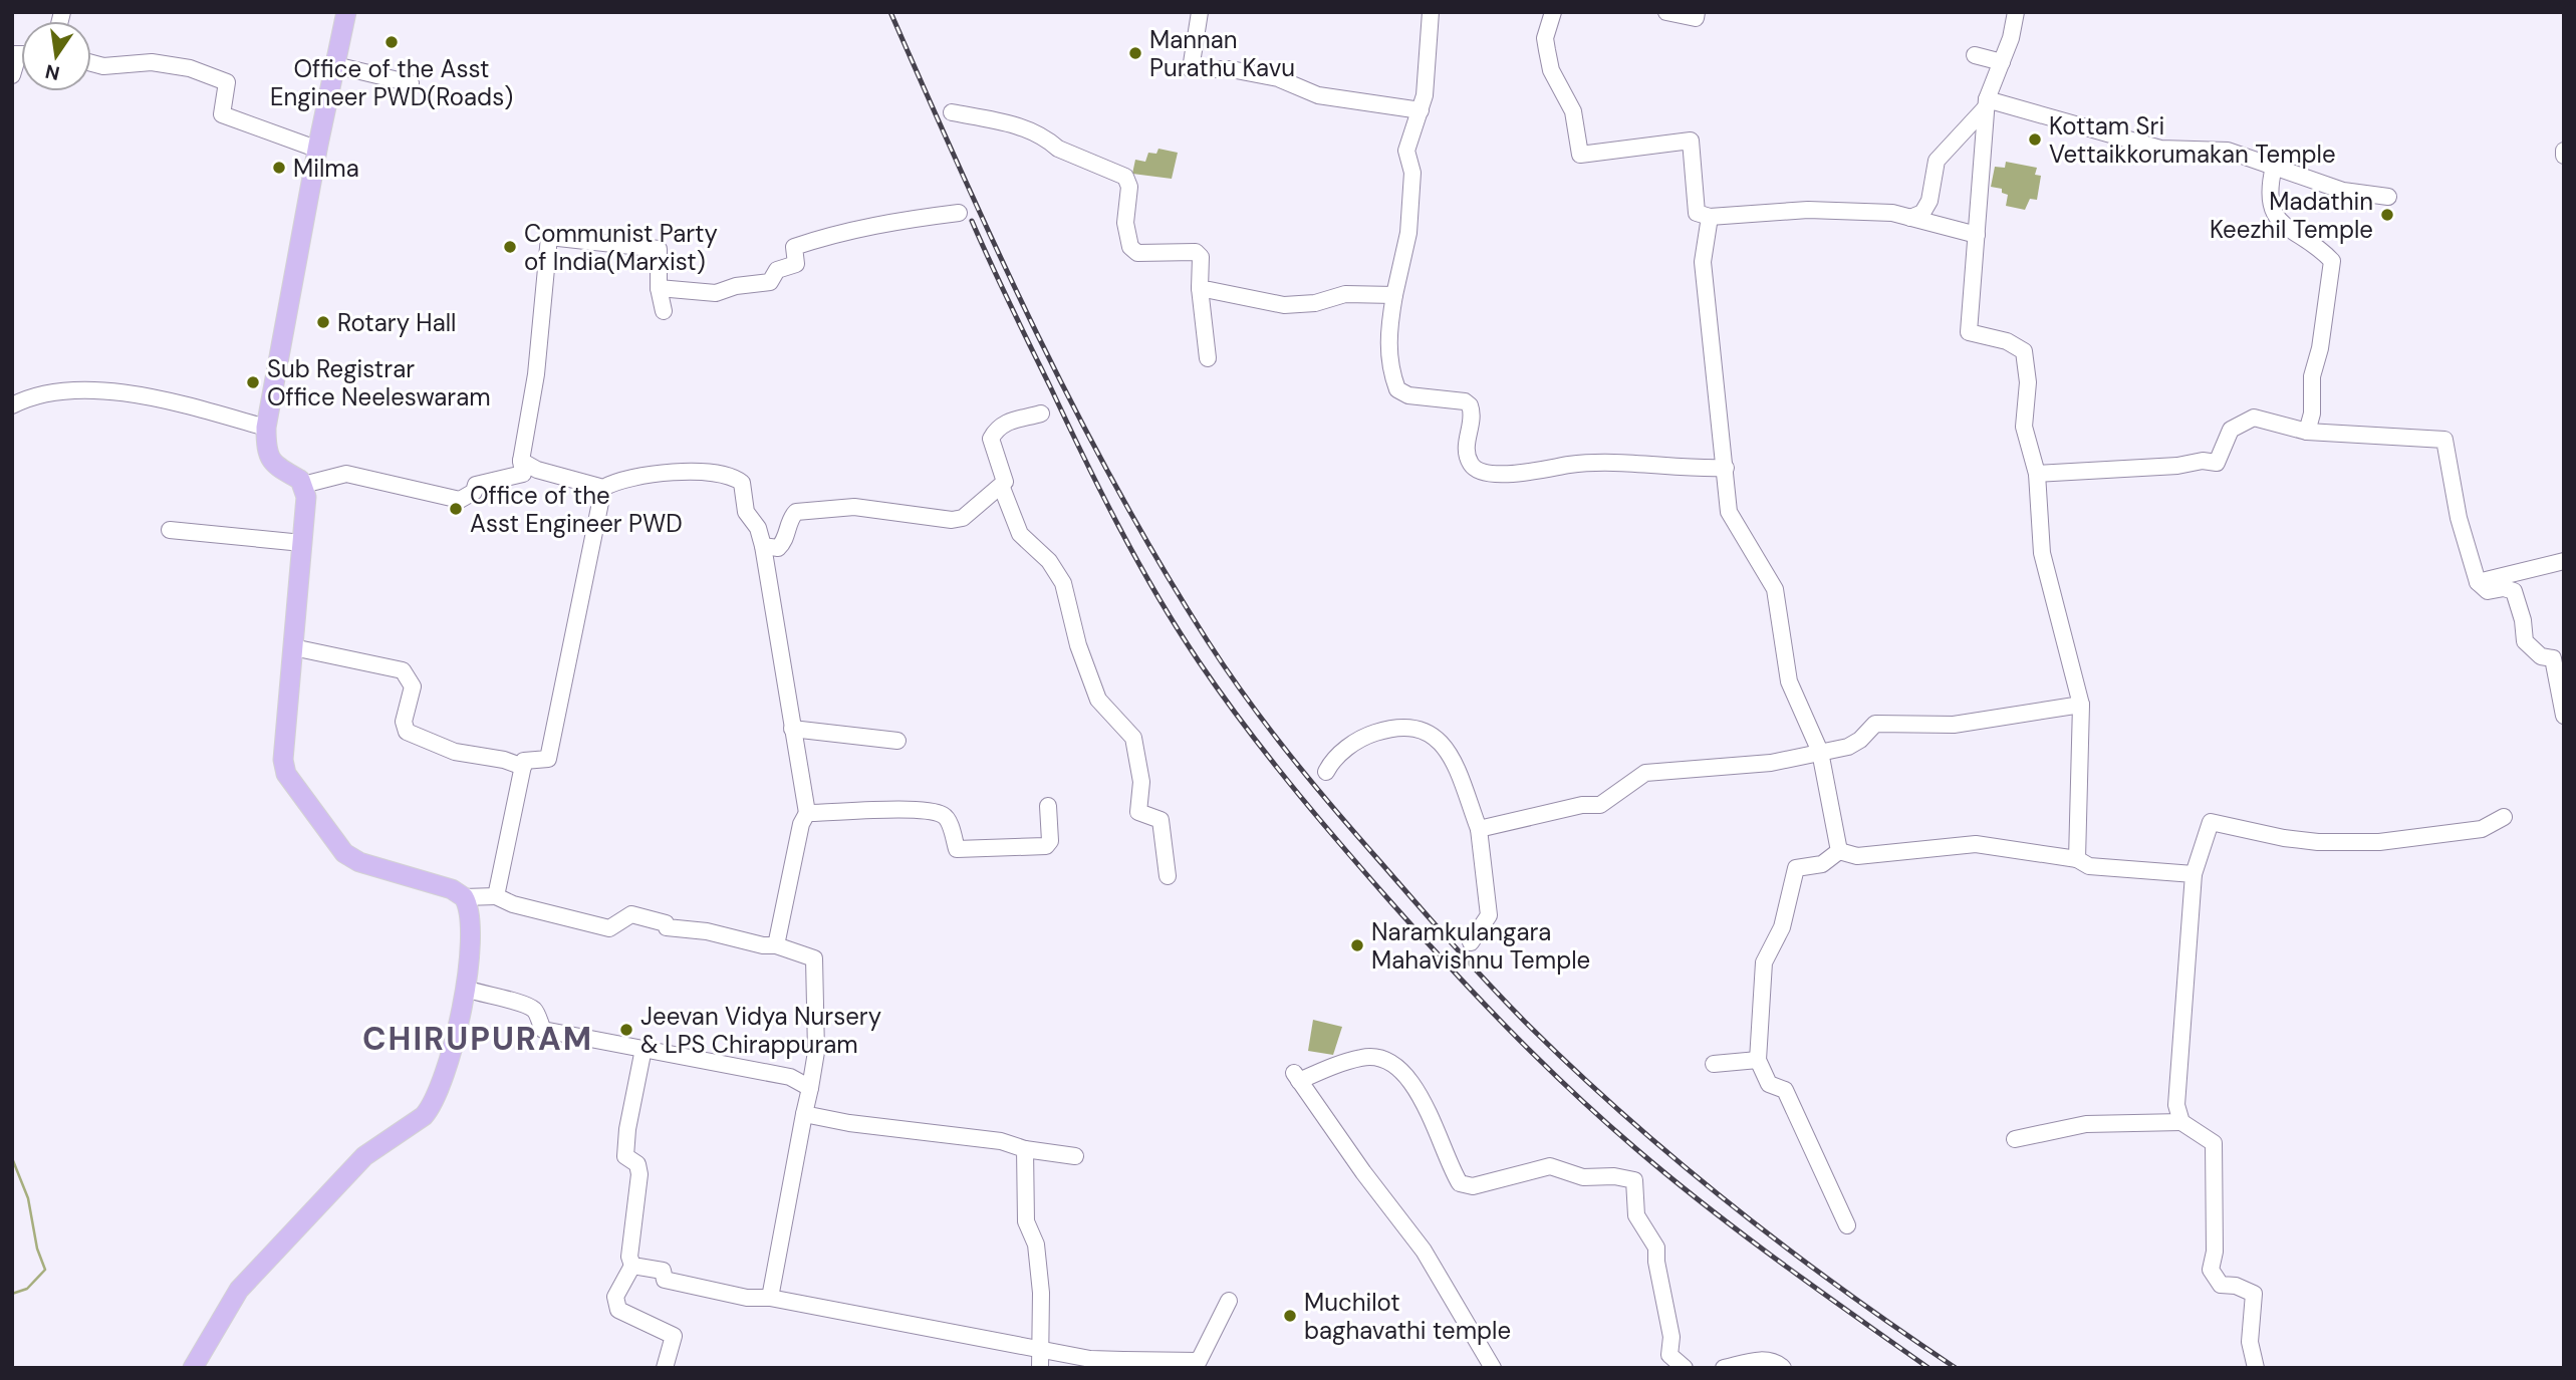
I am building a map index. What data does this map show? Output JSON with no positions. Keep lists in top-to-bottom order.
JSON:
{
  "districts": ["CHIRUPURAM"],
  "places": [
    "Office of the Asst Engineer PWD(Roads)",
    "Mannan Purathu Kavu",
    "Kottam Sri Vettaikkorumakan Temple",
    "Milma",
    "Madathin Keezhil Temple",
    "Communist Party of India(Marxist)",
    "Rotary Hall",
    "Sub Registrar Office Neeleswaram",
    "Office of the Asst Engineer PWD",
    "Naramkulangara Mahavishnu Temple",
    "Jeevan Vidya Nursery & LPS Chirappuram",
    "Muchilot baghavathi temple"
  ],
  "north": "bottom"
}
